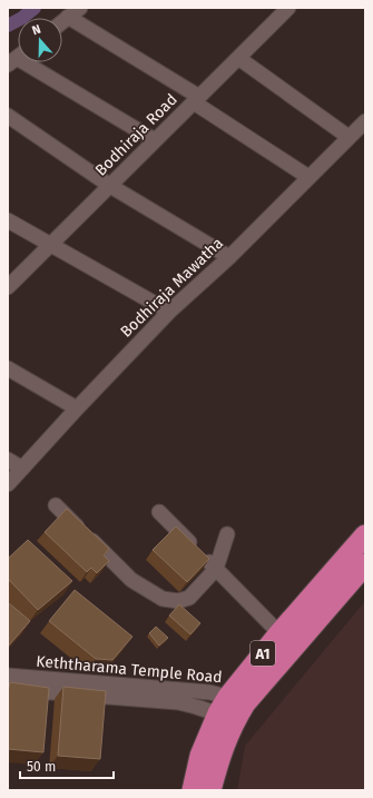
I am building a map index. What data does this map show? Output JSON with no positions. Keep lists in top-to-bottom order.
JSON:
{
  "streets": {
    "highway": ["A1"],
    "street": ["Bodhiraja Road", "Bodhiraja Mawatha", "Keththarama Temple Road"]
  },
  "crossings": [
    ["A1", "Keththarama Temple Road"]
  ],
  "scale_bar": "50 m",
  "north": "top"
}
